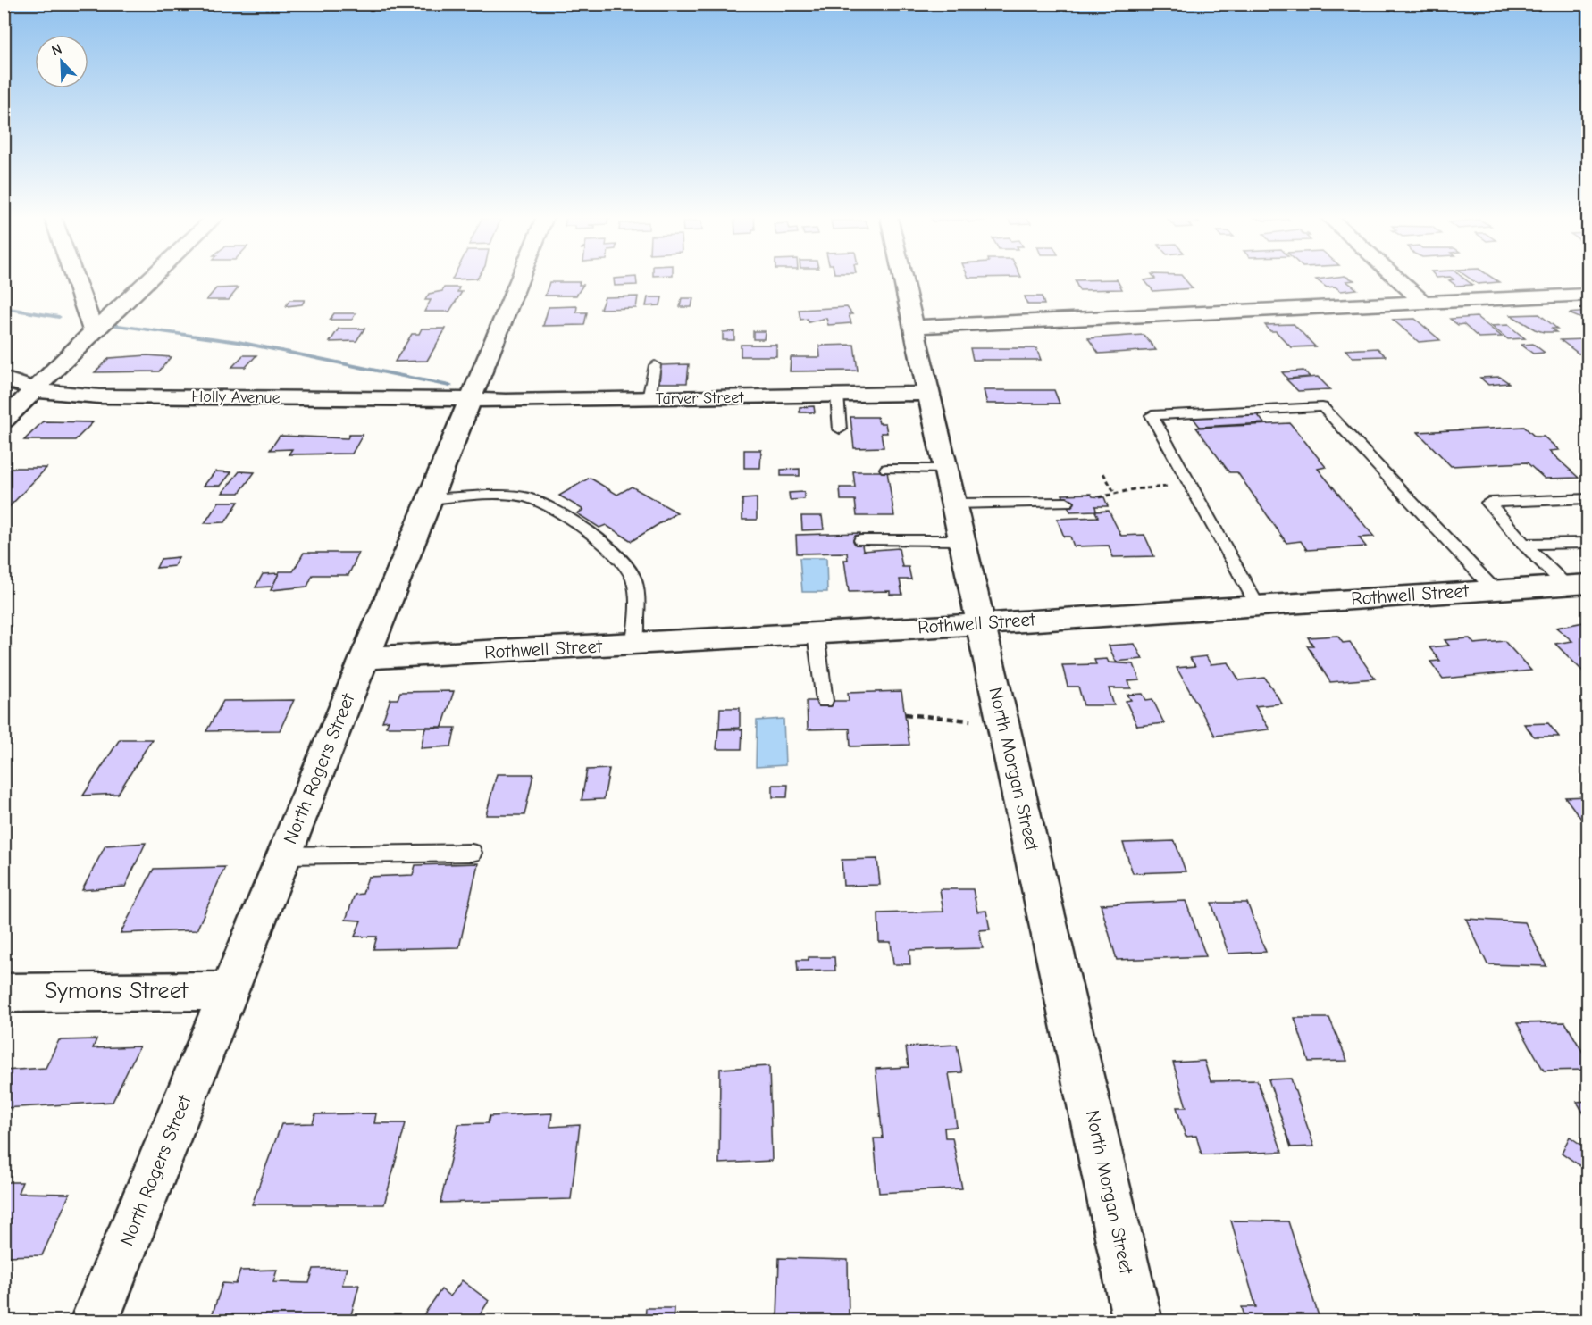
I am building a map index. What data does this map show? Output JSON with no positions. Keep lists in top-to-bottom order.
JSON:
{
  "streets": {
    "street": [
      "Holly Avenue",
      "Tarver Street",
      "Rothwell Street",
      "North Rogers Street",
      "North Morgan Street",
      "Symons Street"
    ]
  },
  "crossings": [
    ["Holly Avenue", "Tarver Street"],
    ["Holly Avenue", "North Rogers Street"],
    ["Tarver Street", "North Rogers Street"],
    ["Tarver Street", "North Morgan Street"],
    ["Rothwell Street", "North Rogers Street"],
    ["Rothwell Street", "North Morgan Street"],
    ["North Rogers Street", "Symons Street"]
  ],
  "north": "top left"
}
